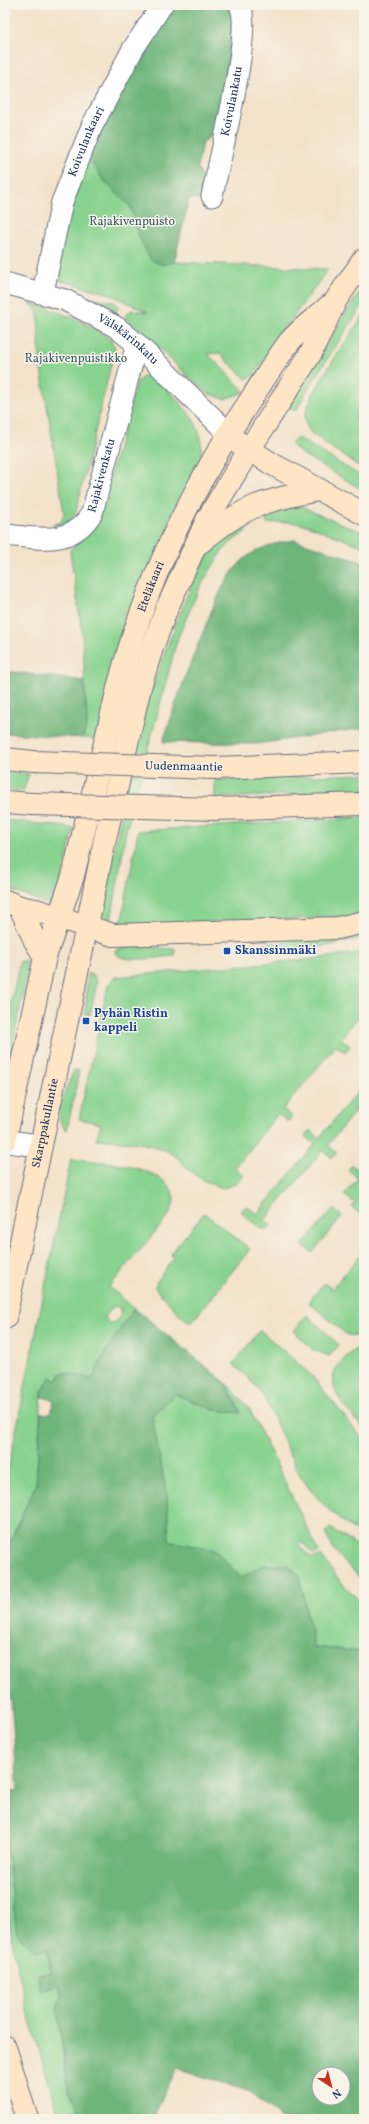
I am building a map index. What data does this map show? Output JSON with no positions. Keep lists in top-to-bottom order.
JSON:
{
  "streets": {
    "main road": ["Eteläkaari", "Uudenmaantie", "Skarppakullantie"],
    "street": [
      "Koivulankatu",
      "Koivulankaari",
      "Välskärinkatu",
      "Rajakivenkatu"
    ]
  },
  "crossings": [
    ["Koivulankaari", "Välskärinkatu"],
    ["Välskärinkatu", "Rajakivenkatu"],
    ["Välskärinkatu", "Eteläkaari"],
    ["Eteläkaari", "Skarppakullantie"]
  ],
  "parks": ["Rajakivenpuisto", "Rajakivenpuistikko"],
  "places": {
    "transit": ["Skanssinmäki", "Pyhän Ristin kappeli"]
  },
  "north": "bottom right"
}
